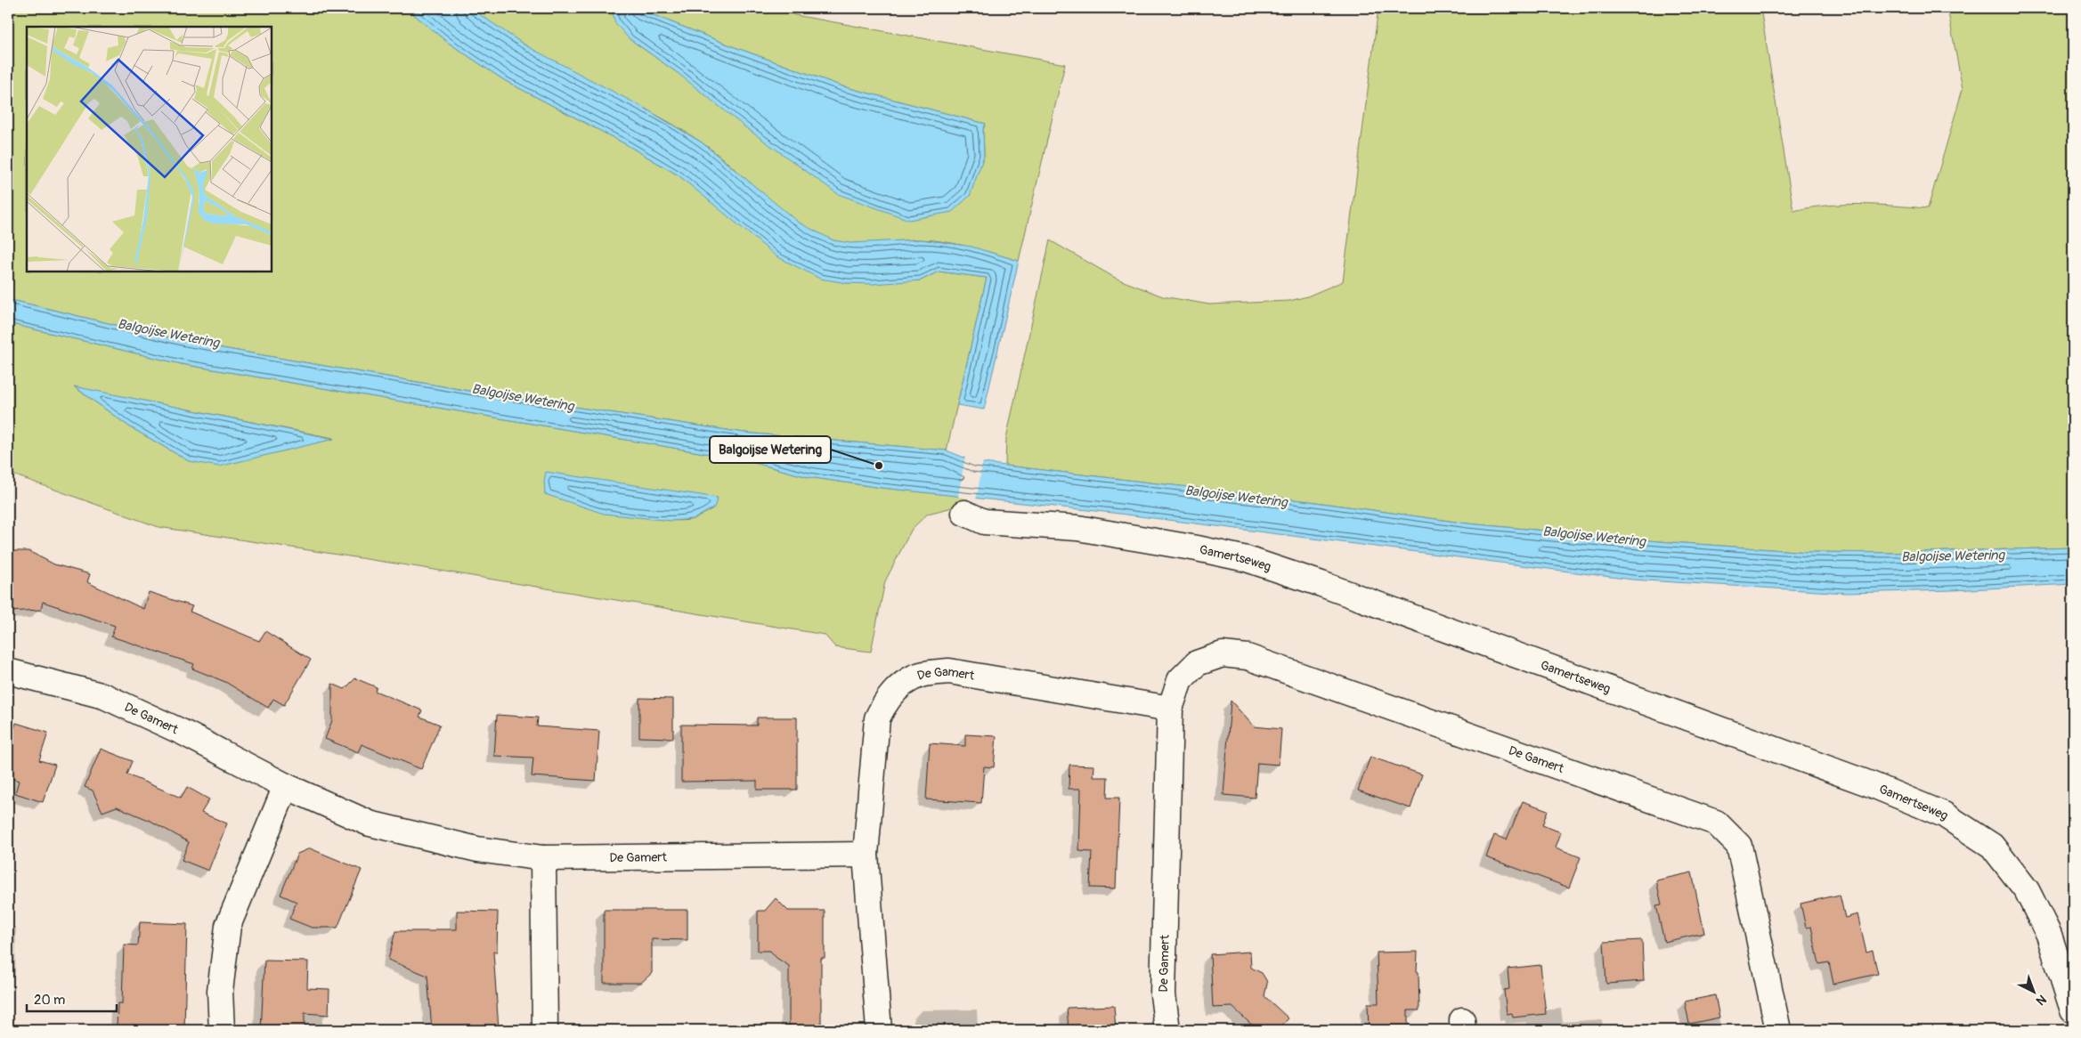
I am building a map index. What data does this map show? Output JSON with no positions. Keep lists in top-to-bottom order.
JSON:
{
  "streets": {
    "street": ["Gamertseweg", "De Gamert"]
  },
  "water": ["Balgoijse Wetering"],
  "places": ["Balgoijse Wetering"],
  "scale_bar": "20 m",
  "north": "bottom right"
}
